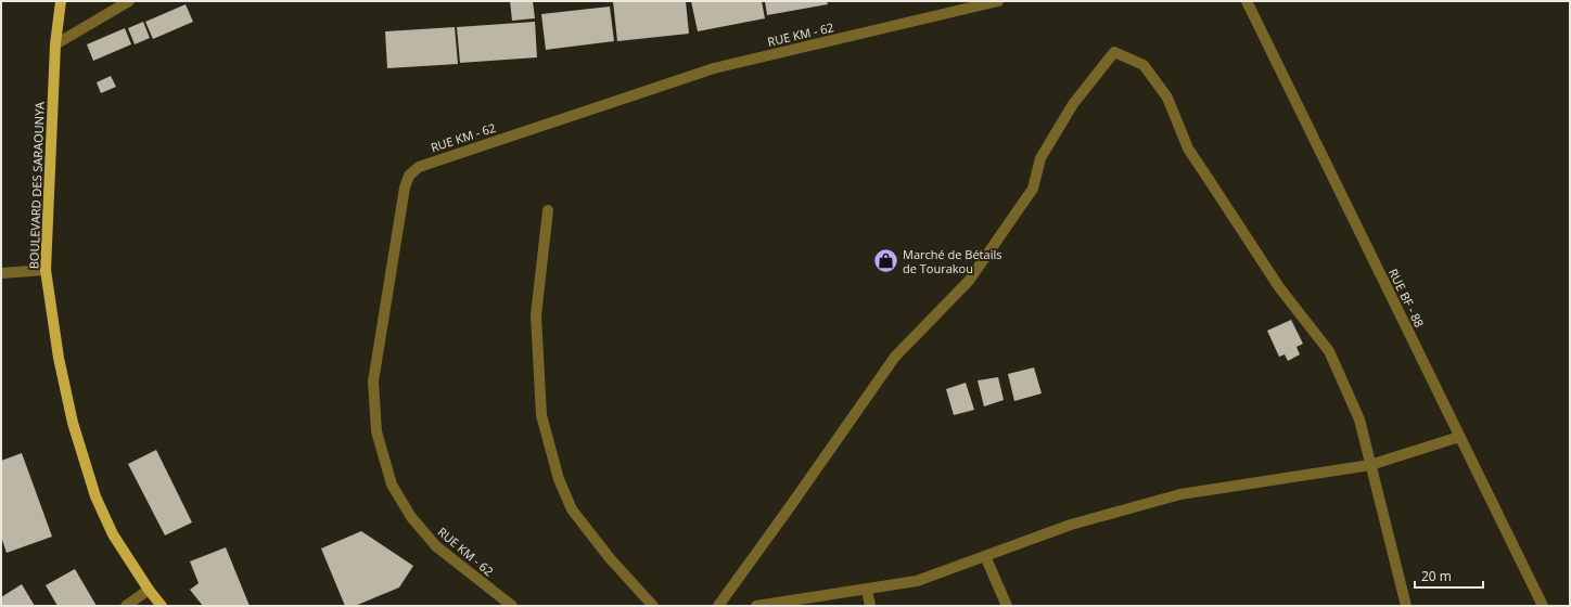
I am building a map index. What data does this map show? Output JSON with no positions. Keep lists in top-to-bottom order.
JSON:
{
  "streets": {
    "main road": ["BOULEVARD DES SARAOUNYA"],
    "street": ["RUE KM - 62", "RUE BF - 88"]
  },
  "places": {
    "shop": ["Marché de Bétails de Tourakou"]
  },
  "scale_bar": "20 m"
}
